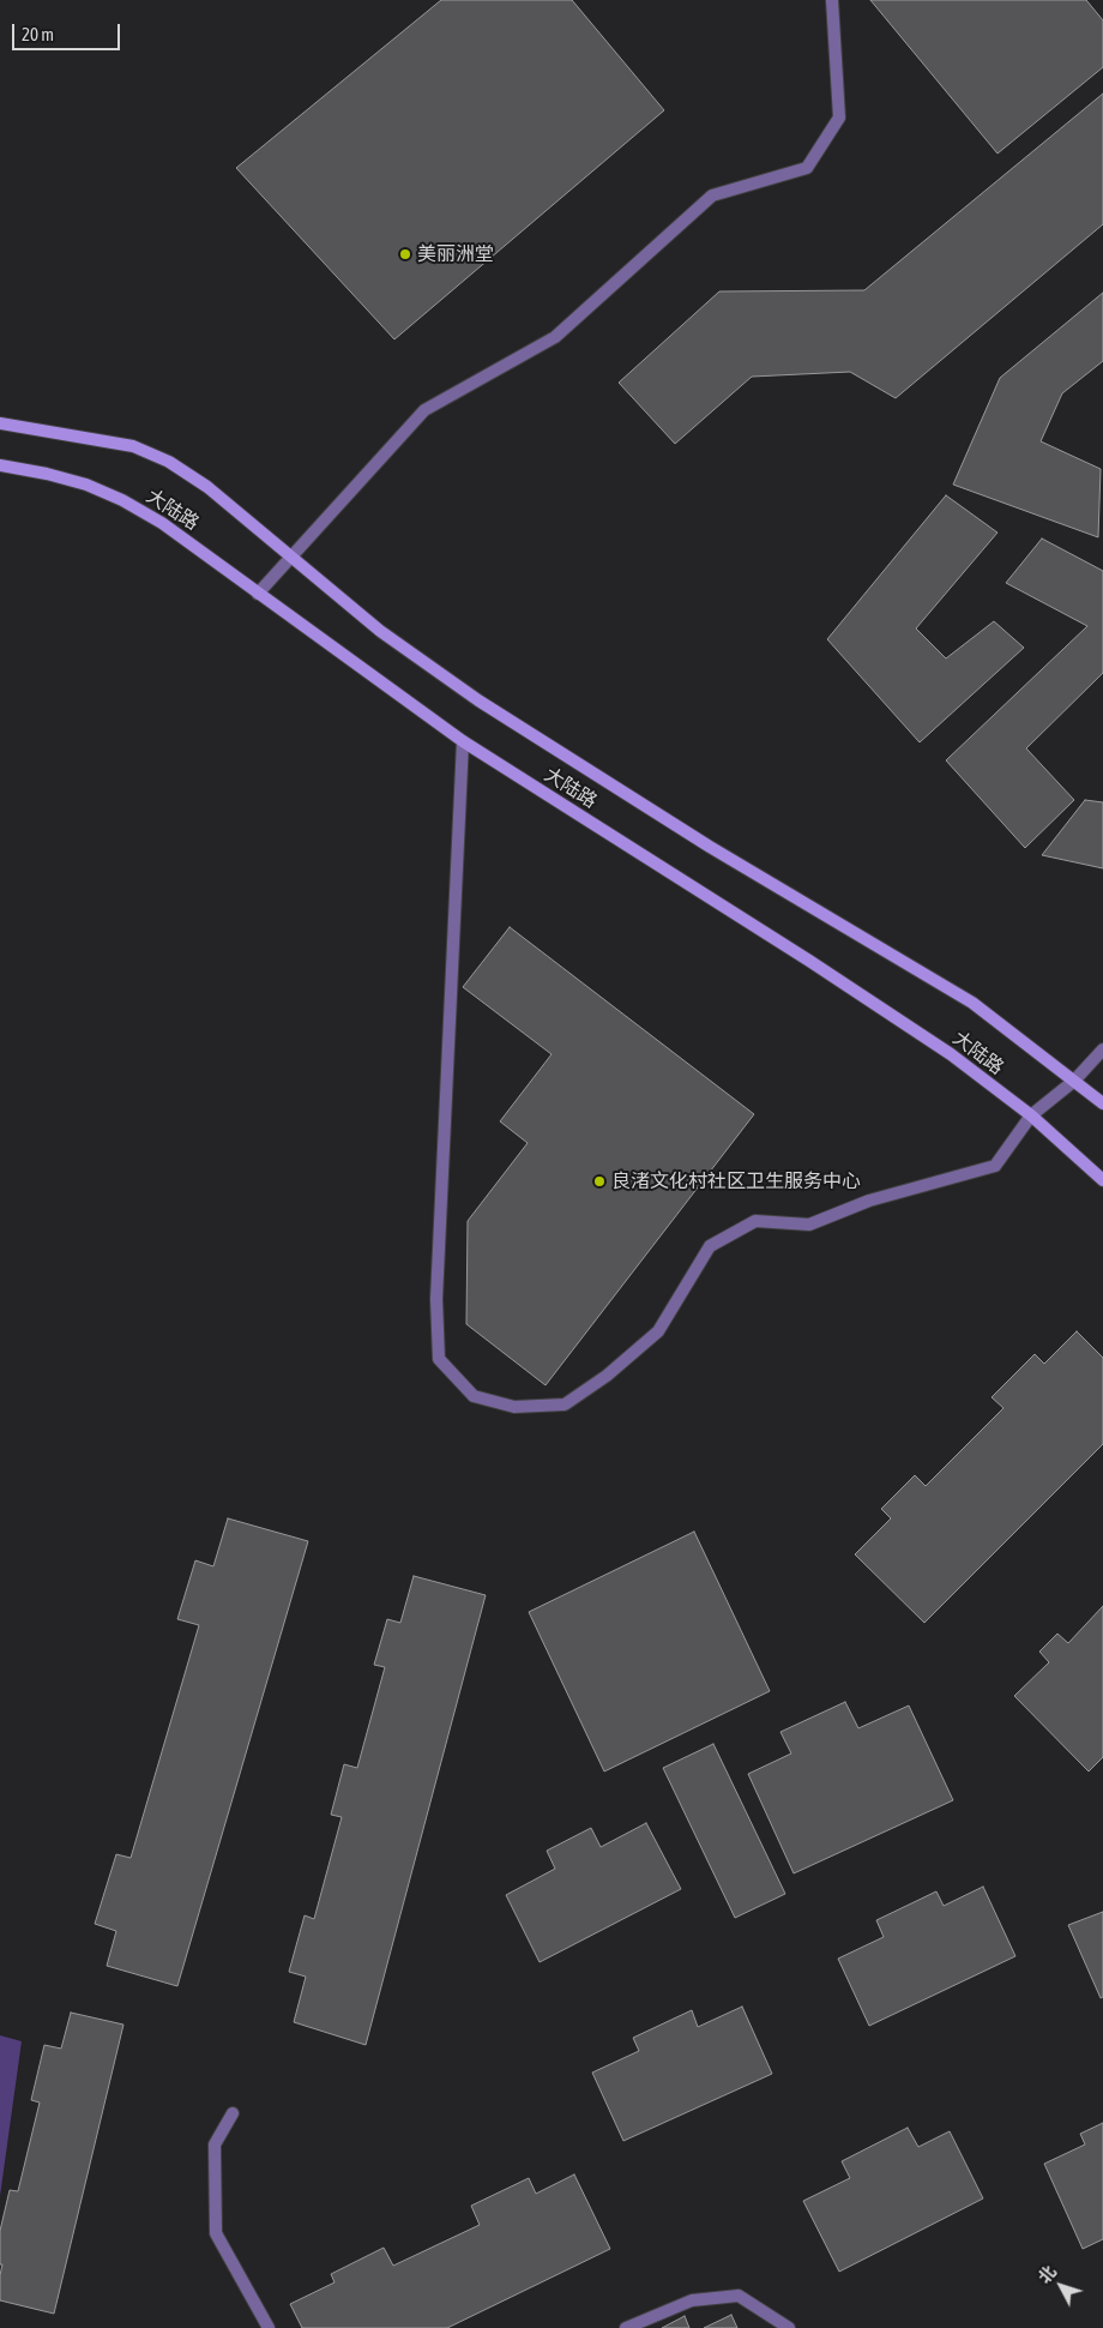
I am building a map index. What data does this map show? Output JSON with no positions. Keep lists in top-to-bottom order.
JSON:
{
  "streets": {
    "main road": ["大陆路"]
  },
  "places": ["美丽洲堂", "良渚文化村社区卫生服务中心"],
  "scale_bar": "20 m",
  "north": "top left"
}
